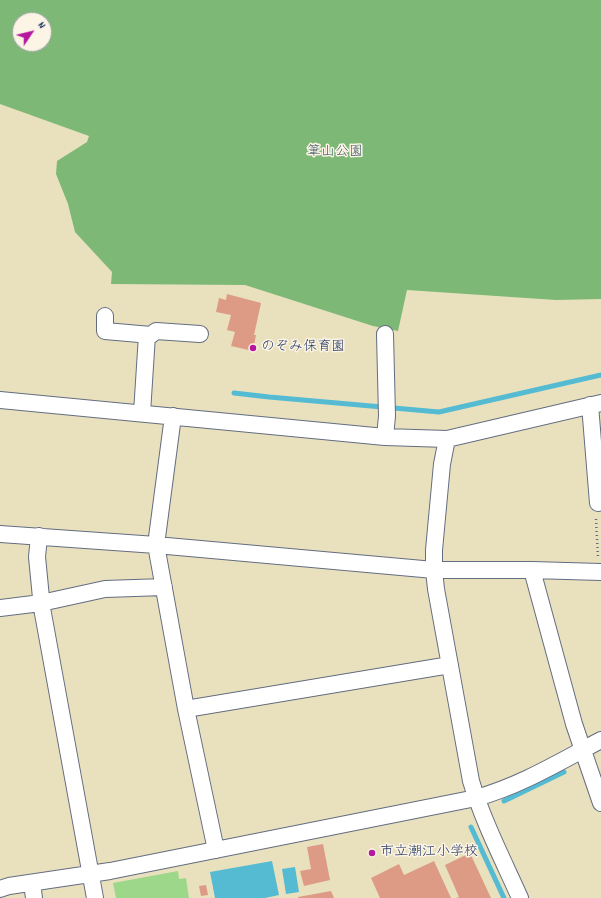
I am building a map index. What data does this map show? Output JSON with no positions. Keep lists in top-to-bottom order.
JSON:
{
  "parks": ["筆山公園"],
  "places": ["のぞみ保育園", "市立潮江小学校"],
  "north": "top right"
}
